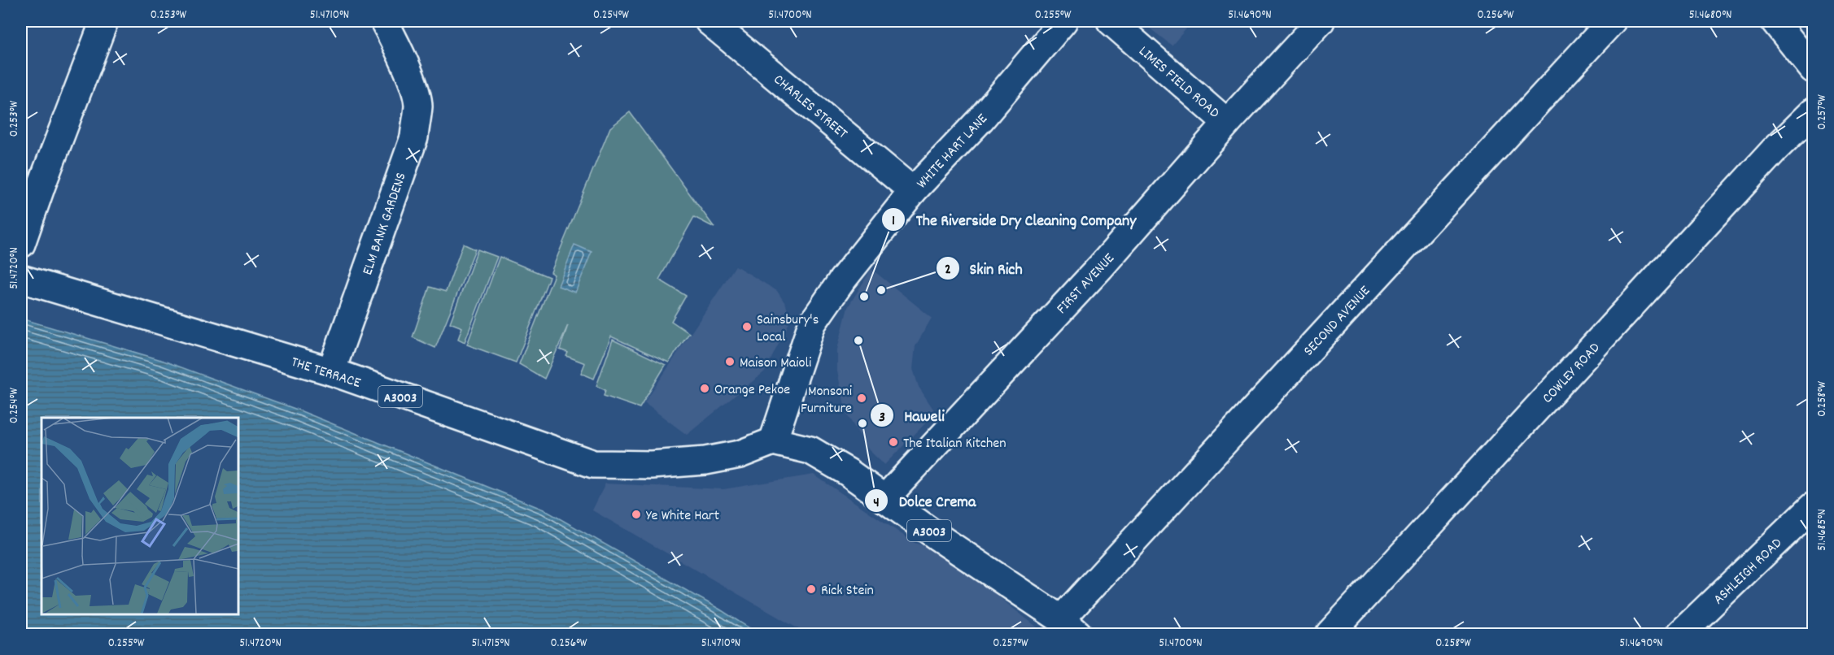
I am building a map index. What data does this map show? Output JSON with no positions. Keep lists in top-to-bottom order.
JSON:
{
  "streets": {
    "street": [
      "LIMES FIELD ROAD",
      "CHARLES STREET",
      "WHITE HART LANE",
      "ELM BANK GARDENS",
      "FIRST AVENUE",
      "SECOND AVENUE",
      "THE TERRACE",
      "COWLEY ROAD",
      "A3003",
      "ASHLEIGH ROAD"
    ]
  },
  "crossings": [
    ["LIMES FIELD ROAD", "FIRST AVENUE"],
    ["CHARLES STREET", "WHITE HART LANE"],
    ["WHITE HART LANE", "THE TERRACE"],
    ["WHITE HART LANE", "A3003"],
    ["ELM BANK GARDENS", "THE TERRACE"],
    ["FIRST AVENUE", "A3003"],
    ["SECOND AVENUE", "A3003"],
    ["THE TERRACE", "A3003"]
  ],
  "places": [
    "Skin Rich",
    "The Riverside Dry Cleaning Company",
    "Sainsbury's Local",
    "Haweli",
    "Maison Maioli",
    "Orange Pekoe",
    "Monsoni Furniture",
    "Dolce Crema",
    "The Italian Kitchen",
    "Ye White Hart",
    "Rick Stein"
  ],
  "coordinates": [
    "0.253°W",
    "51.4710°N",
    "0.254°W",
    "51.4700°N",
    "0.255°W",
    "51.4690°N",
    "0.256°W",
    "51.4680°N",
    "0.257°W",
    "51.4720°N",
    "0.258°W",
    "51.4685°N",
    "51.4715°N"
  ]
}
